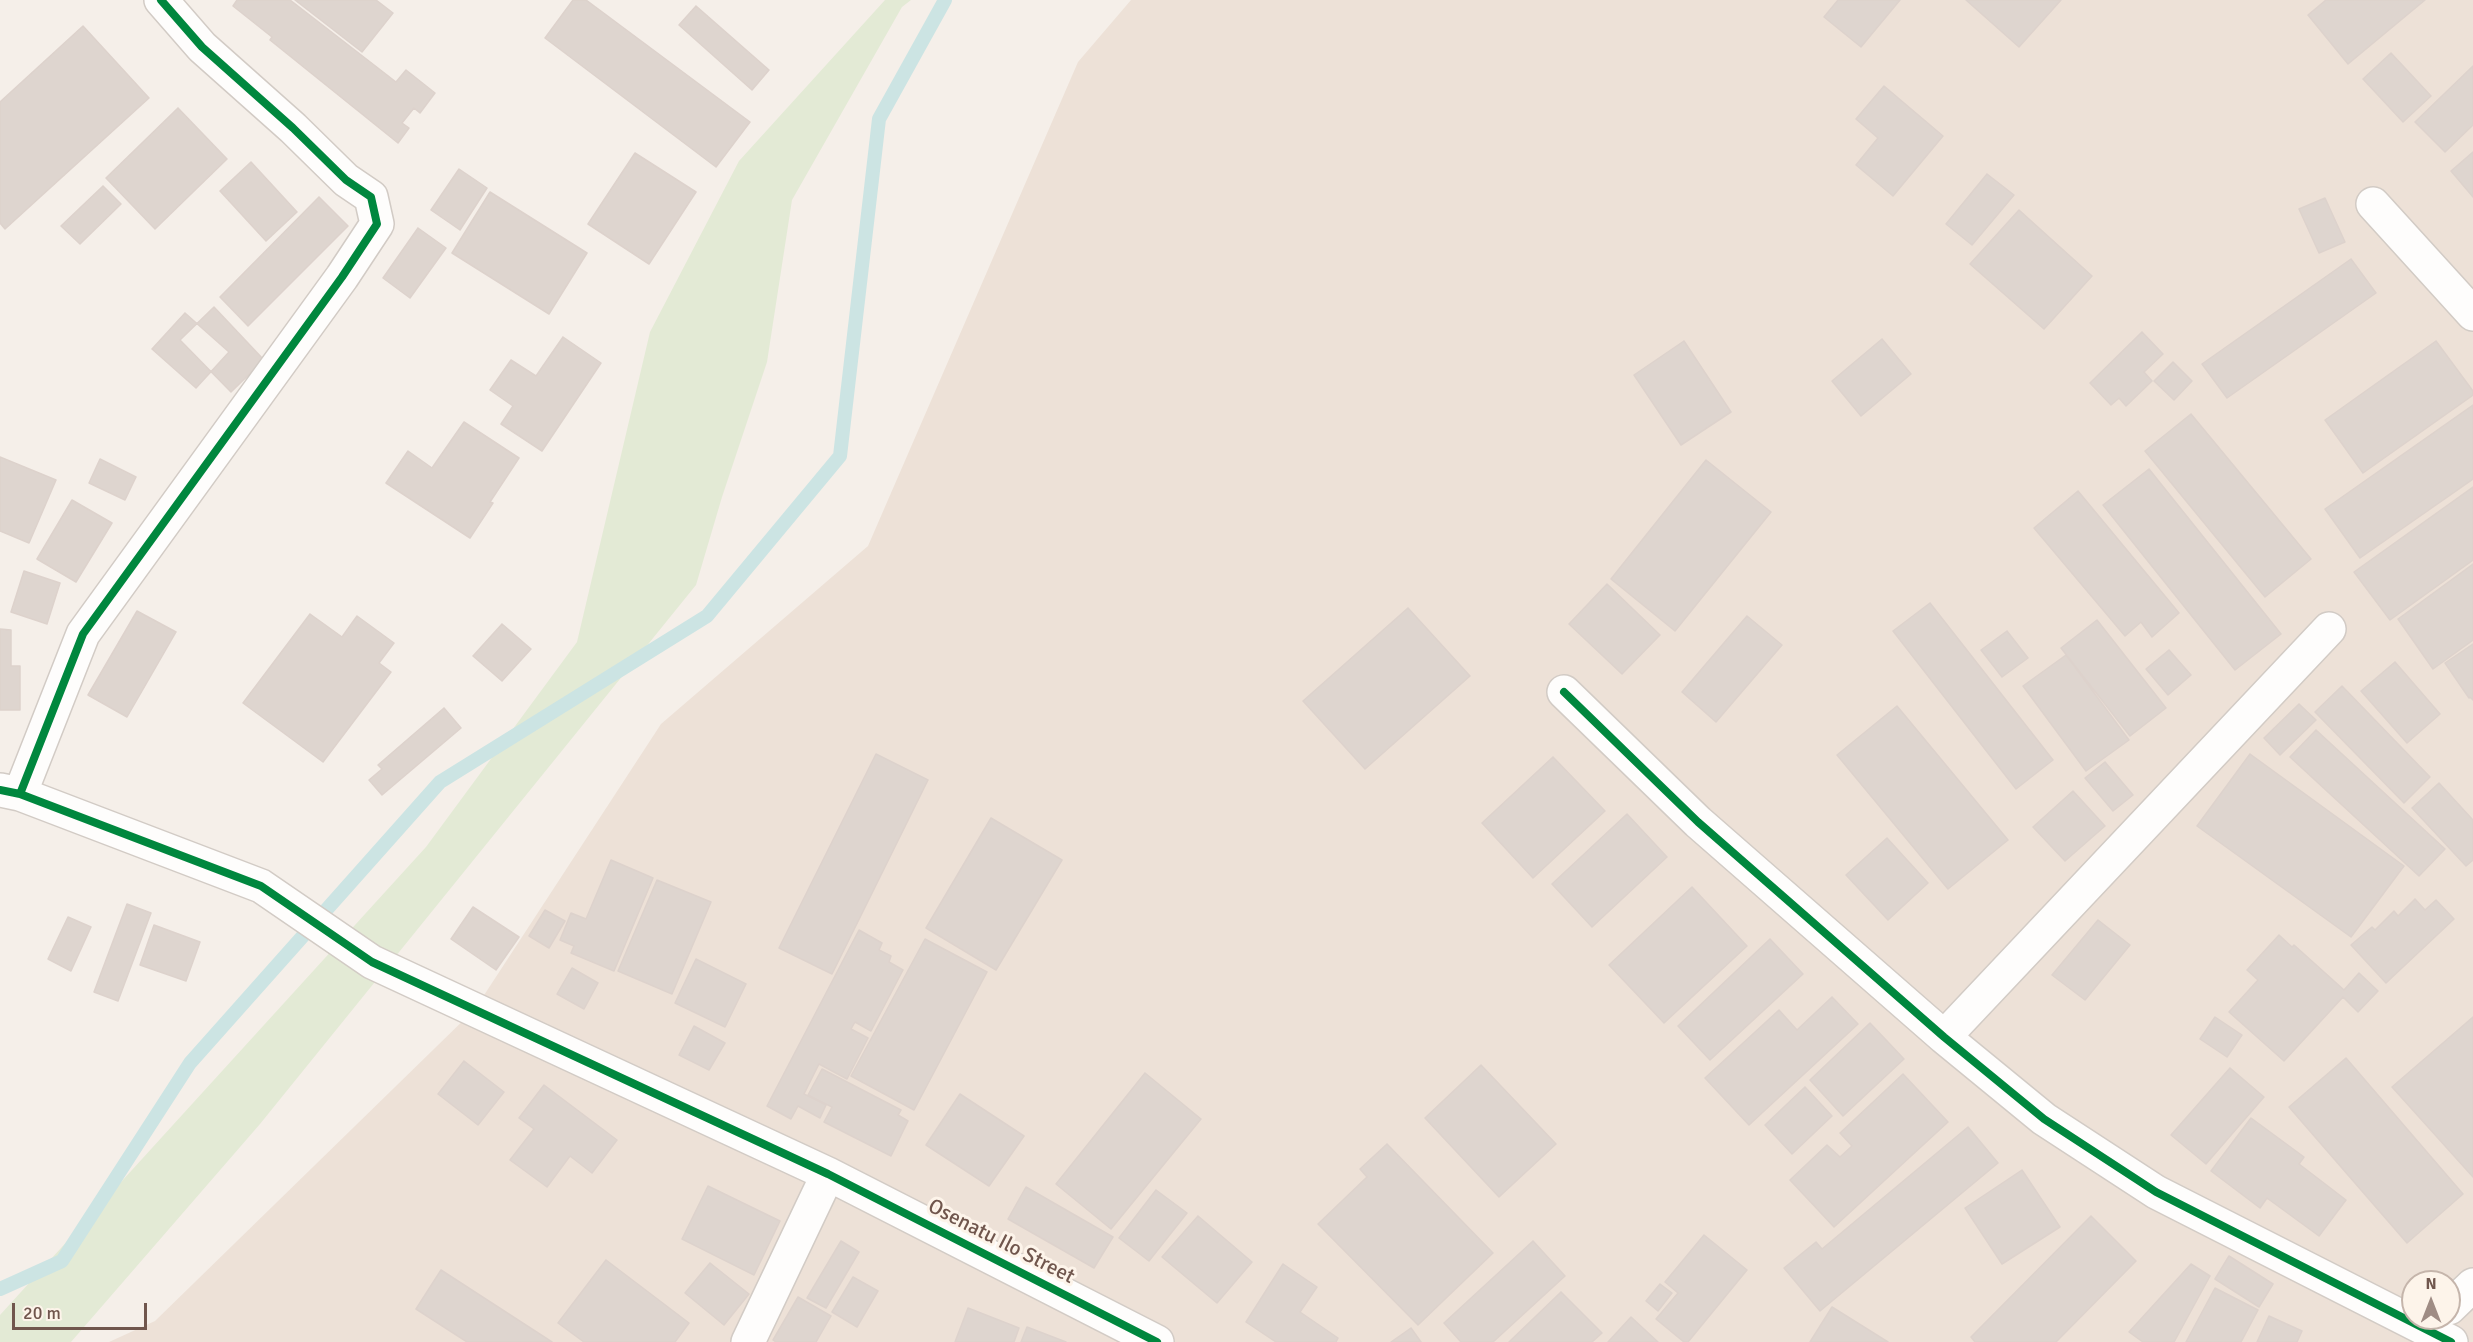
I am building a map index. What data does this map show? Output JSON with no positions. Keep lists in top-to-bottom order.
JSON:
{
  "streets": {
    "street": ["Osenatu Ilo Street"]
  },
  "scale_bar": "20 m",
  "north": "top"
}
